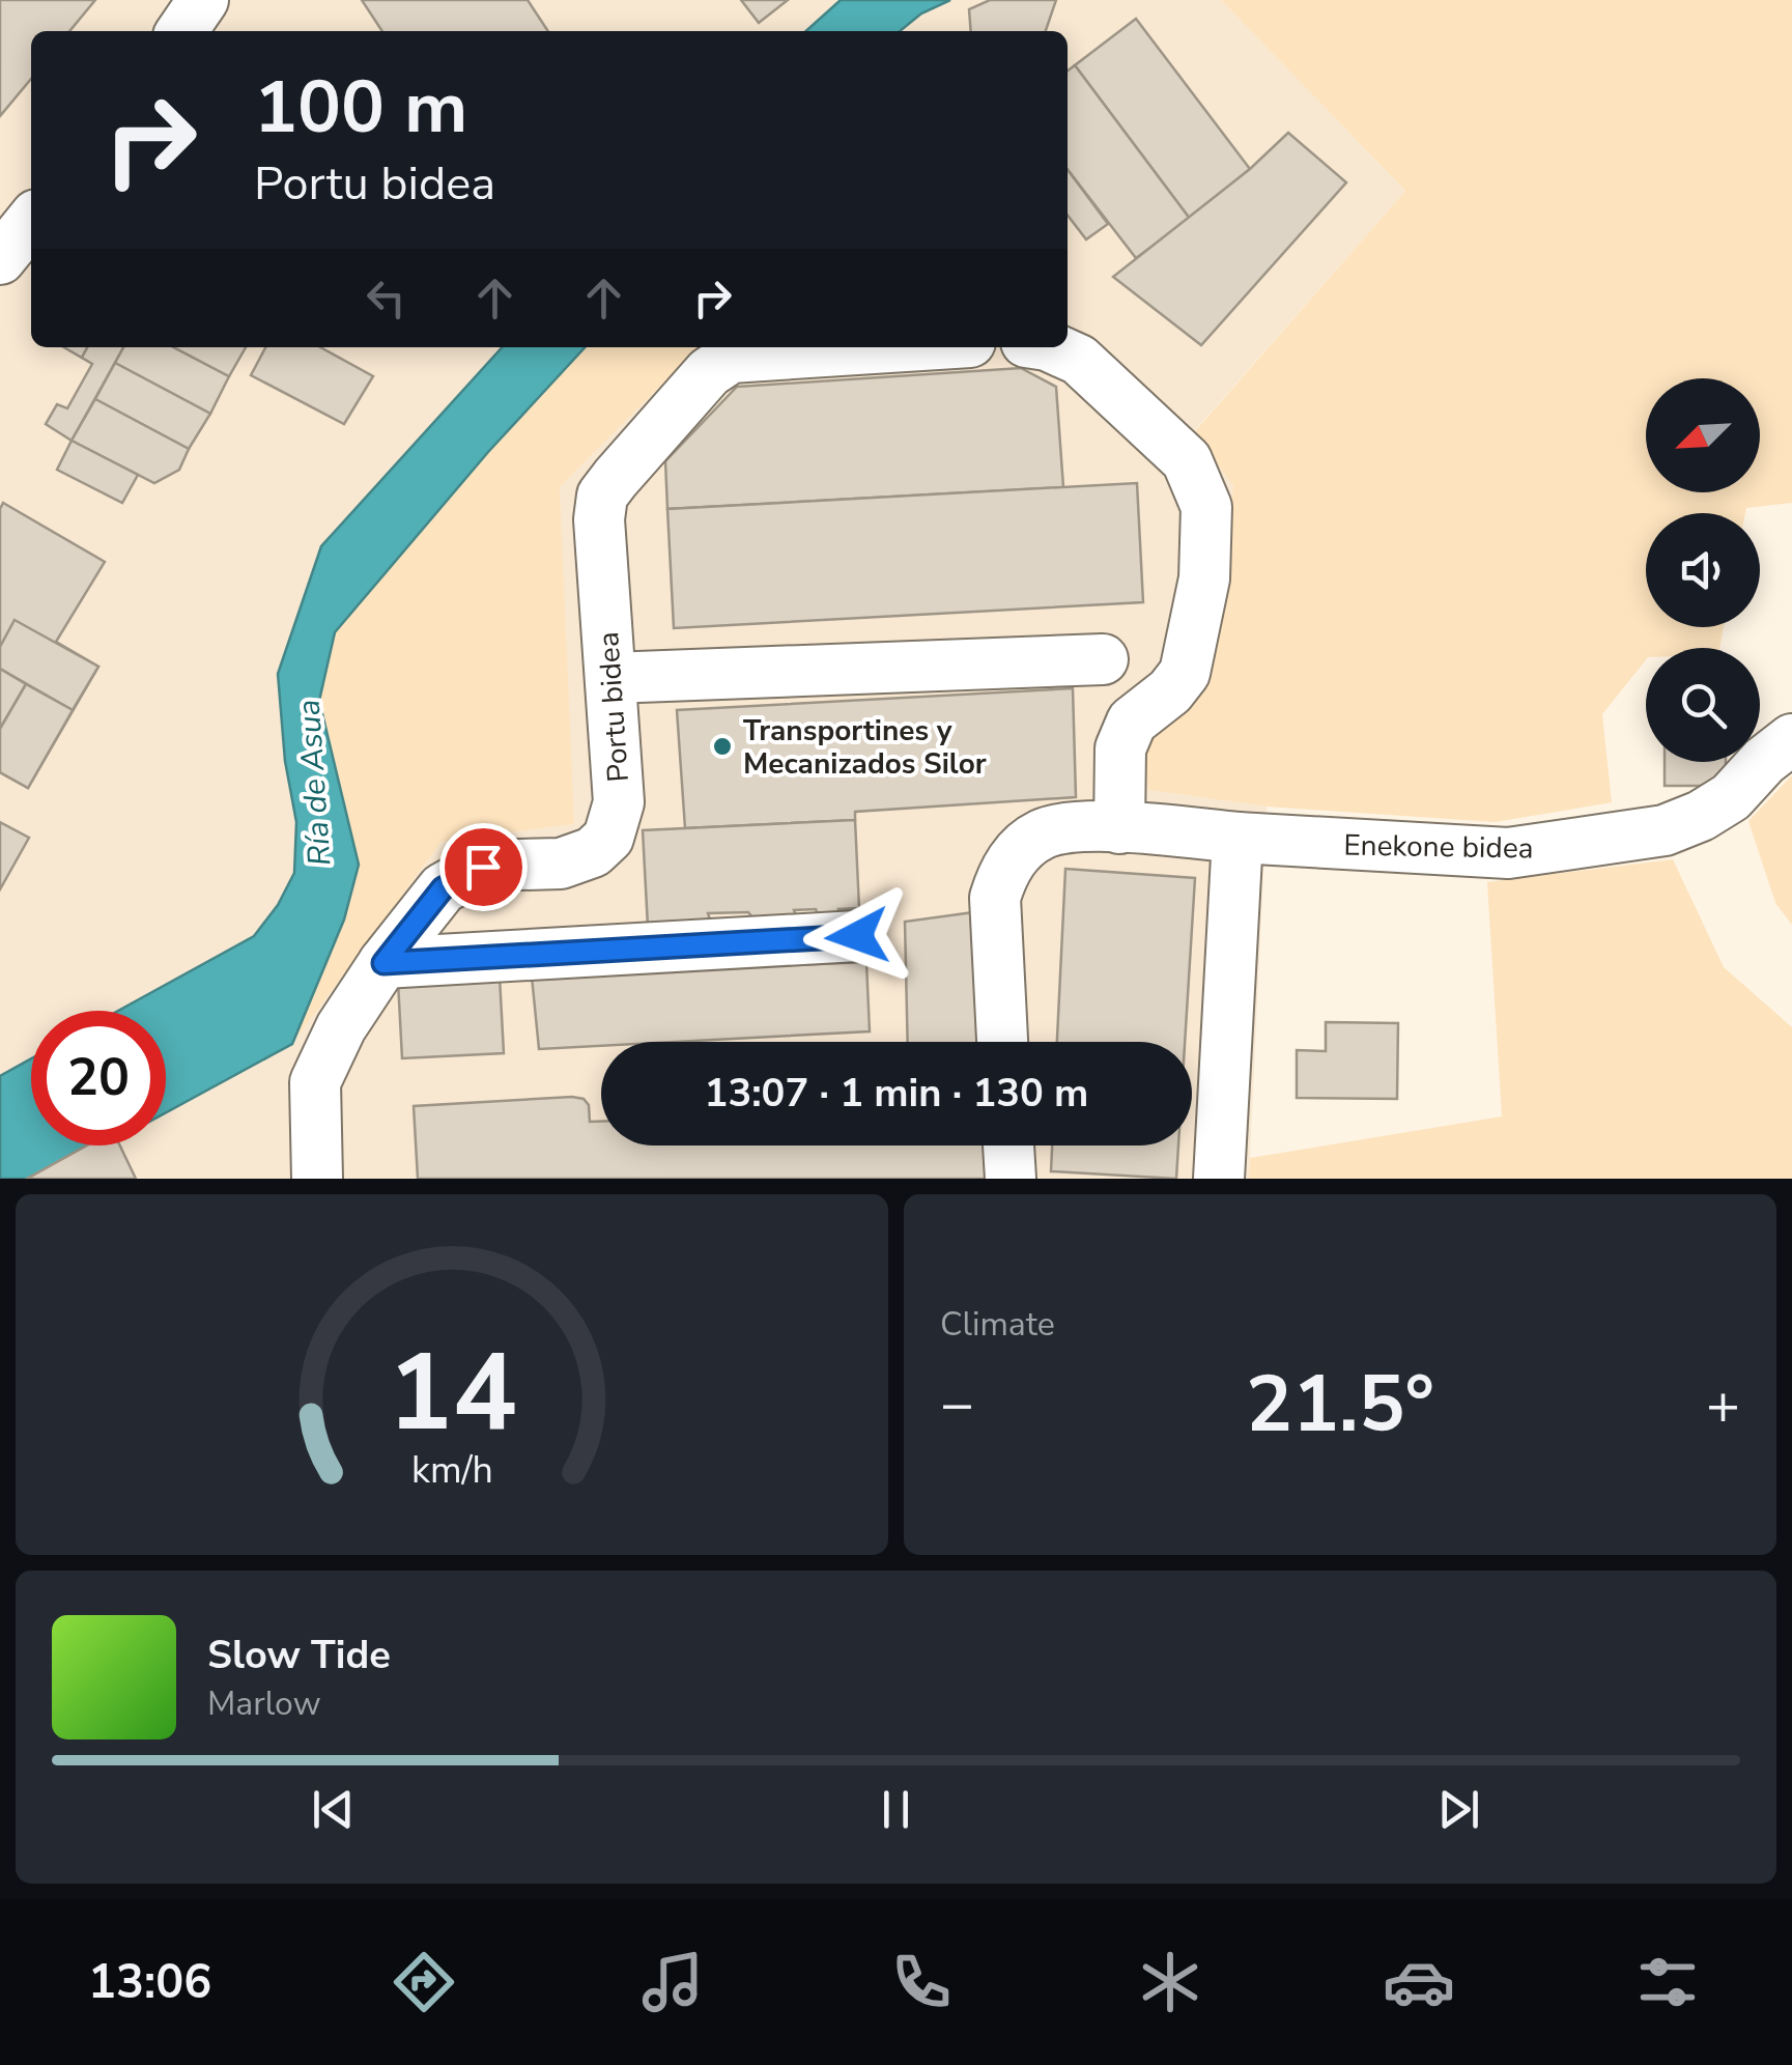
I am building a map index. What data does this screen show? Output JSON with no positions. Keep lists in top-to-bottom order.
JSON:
{
  "streets": {
    "street": ["Portu bidea", "Enekone bidea"]
  },
  "water": ["Ría de Asua"],
  "places": ["Transportines y Mecanizados Silor"],
  "north": "bottom left",
  "page": {
    "turn": ["100 m", "Portu bidea"],
    "limit": "20",
    "trip": "13:07 · 1 min · 130 m",
    "tile": "Climate",
    "heat": ["−", "21.5°", "+"],
    "song": ["Slow Tide", "Marlow"],
    "tabs": "13:06",
    "gauge": ["14", "km/h"]
  }
}
